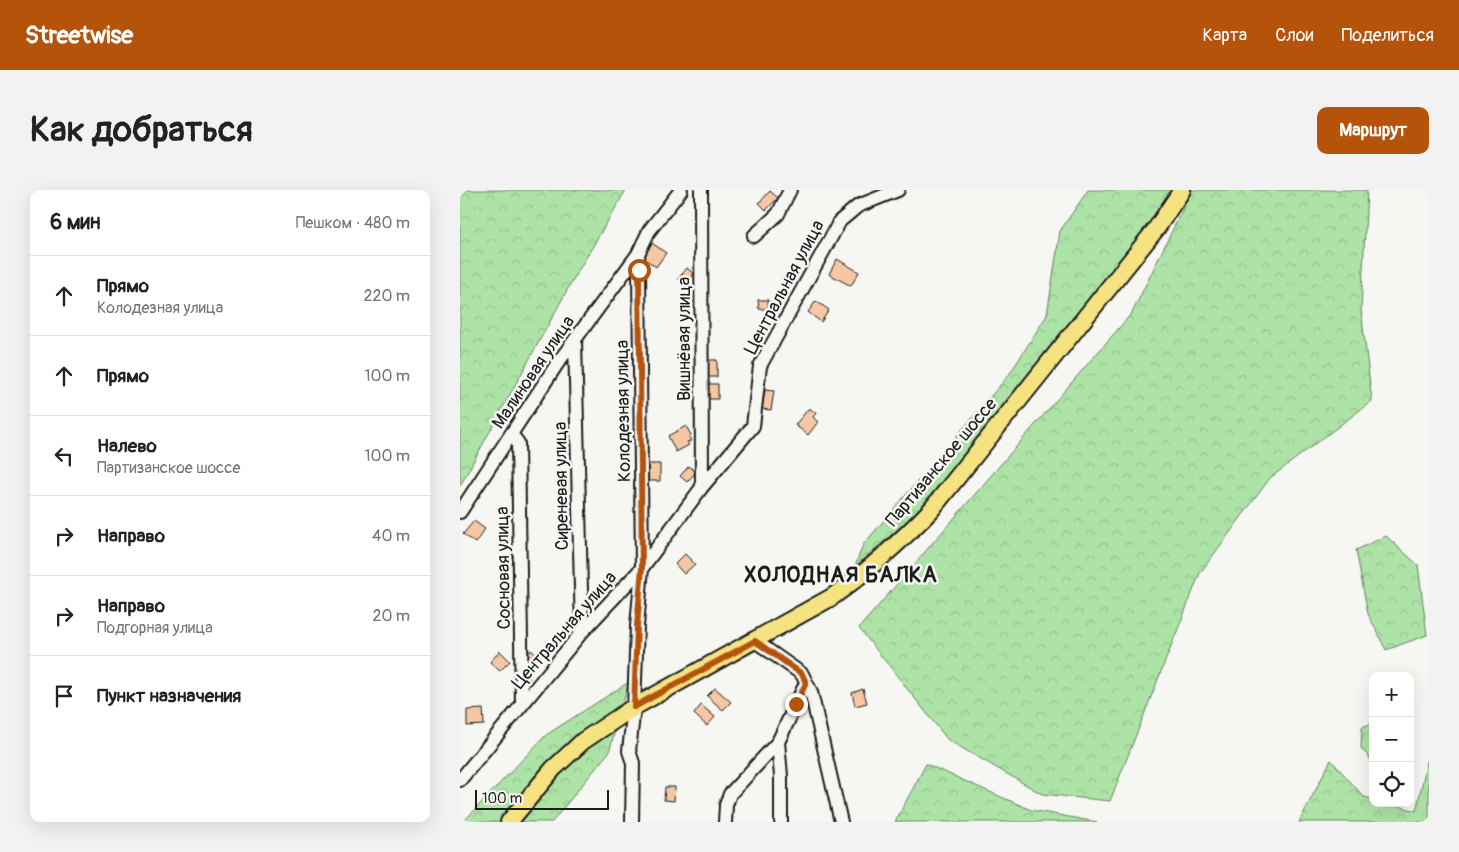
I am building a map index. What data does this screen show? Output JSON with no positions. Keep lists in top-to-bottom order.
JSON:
{
  "streets": {
    "main road": ["Партизанское шоссе"],
    "street": [
      "Центральная улица",
      "Вишнёвая улица",
      "Малиновая улица",
      "Колодезная улица",
      "Сиреневая улица",
      "Сосновая улица"
    ]
  },
  "crossings": [
    ["Центральная улица", "Вишнёвая улица"],
    ["Центральная улица", "Колодезная улица"],
    ["Центральная улица", "Сиреневая улица"],
    ["Центральная улица", "Сосновая улица"],
    ["Малиновая улица", "Колодезная улица"],
    ["Малиновая улица", "Сиреневая улица"],
    ["Малиновая улица", "Сосновая улица"],
    ["Колодезная улица", "Партизанское шоссе"]
  ],
  "districts": ["ХОЛОДНАЯ БАЛКА"],
  "scale_bar": "100 m",
  "page": {
    "header": "Streetwise",
    "nav": ["Карта", "Слои", "Поделиться"],
    "buttons": "Маршрут",
    "title": "Как добраться",
    "heading": ["6 мин", "Пешком · 480 m"],
    "list": [
      ["Прямо", "Колодезная улица", "220 m"],
      ["Прямо", "100 m"],
      ["Налево", "Партизанское шоссе", "100 m"],
      ["Направо", "40 m"],
      ["Направо", "Подгорная улица", "20 m"],
      "Пункт назначения"
    ],
    "map_buttons": ["+", "−"],
    "scale": "100 m"
  }
}
